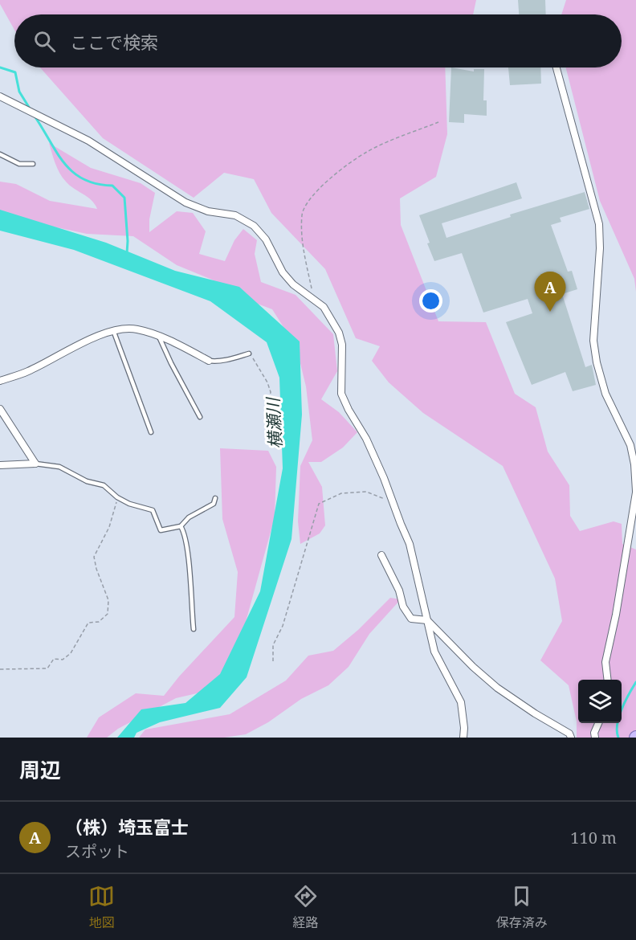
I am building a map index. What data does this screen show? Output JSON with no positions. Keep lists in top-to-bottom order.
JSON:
{
  "water": ["横瀬川"],
  "page": {
    "search": "ここで検索",
    "pins": "A",
    "heading": "周辺",
    "list": [
      {
        "mark": "A",
        "name": "（株）埼玉富士",
        "note": "スポット",
        "value": "110 m"
      }
    ],
    "nav": ["地図", "経路", "保存済み"]
  }
}
